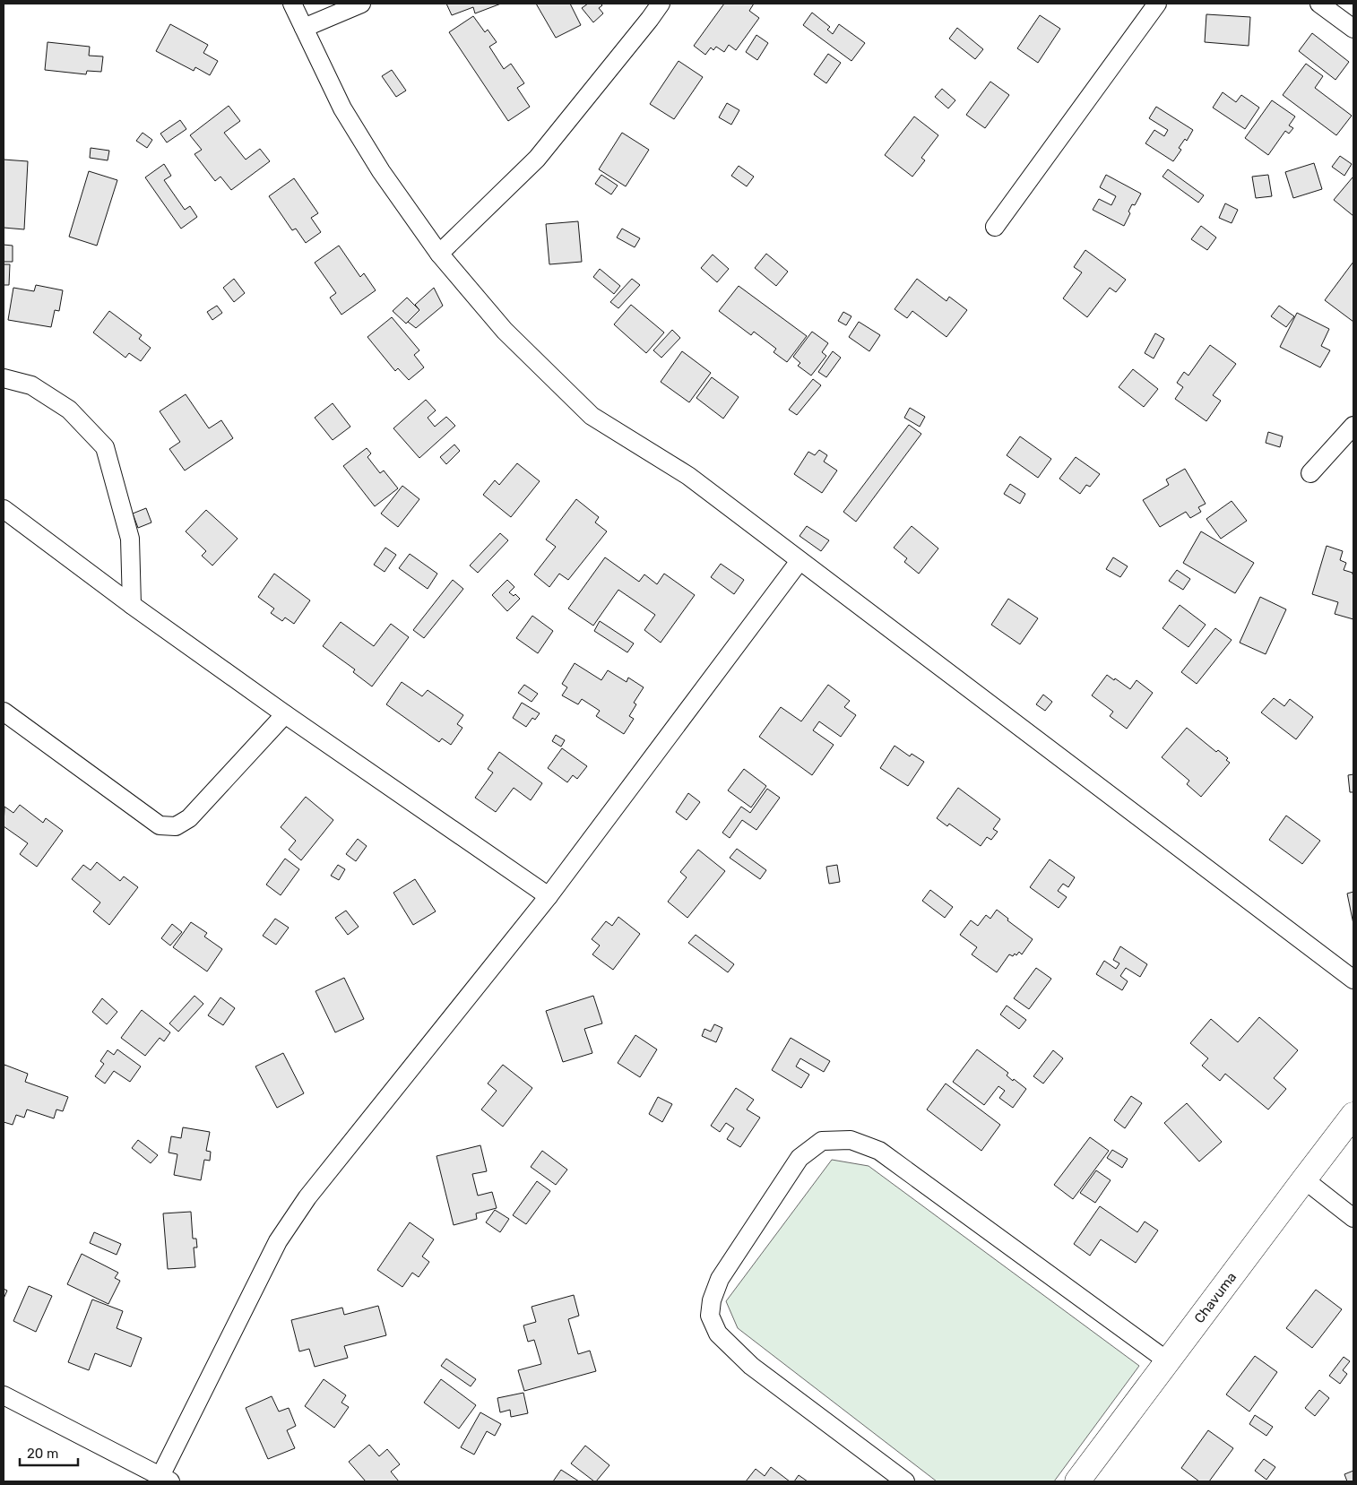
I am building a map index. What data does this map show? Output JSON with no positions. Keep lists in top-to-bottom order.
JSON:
{
  "streets": {
    "street": ["Chavuma"]
  },
  "scale_bar": "20 m"
}
